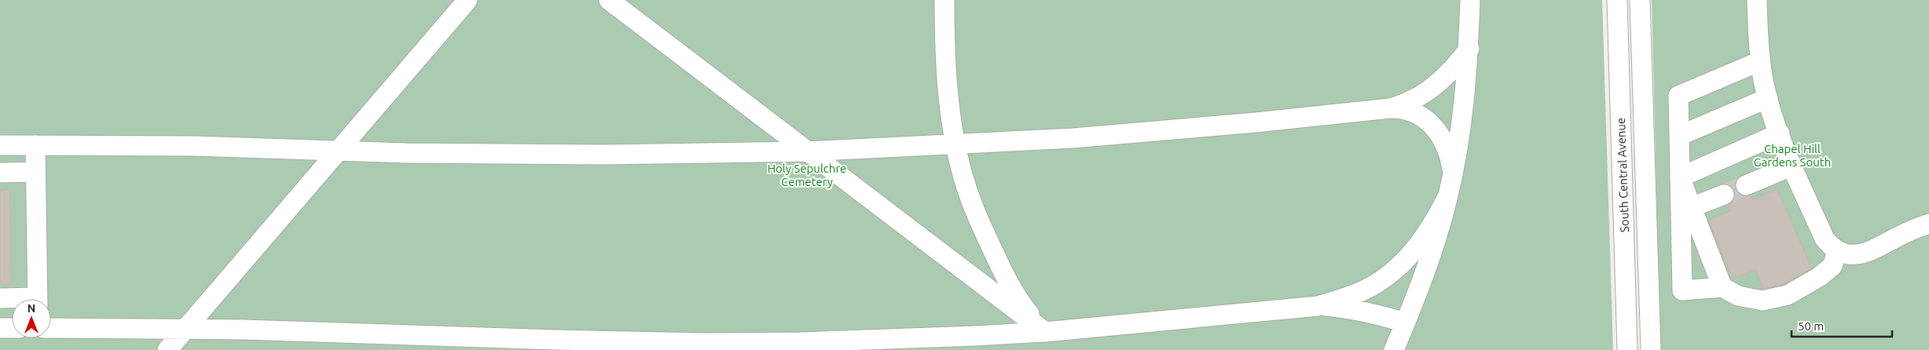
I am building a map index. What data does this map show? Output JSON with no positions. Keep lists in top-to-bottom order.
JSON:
{
  "streets": {
    "street": ["South Central Avenue"]
  },
  "parks": ["Chapel Hill Gardens South", "Holy Sepulchre Cemetery"],
  "scale_bar": "50 m",
  "north": "top"
}
